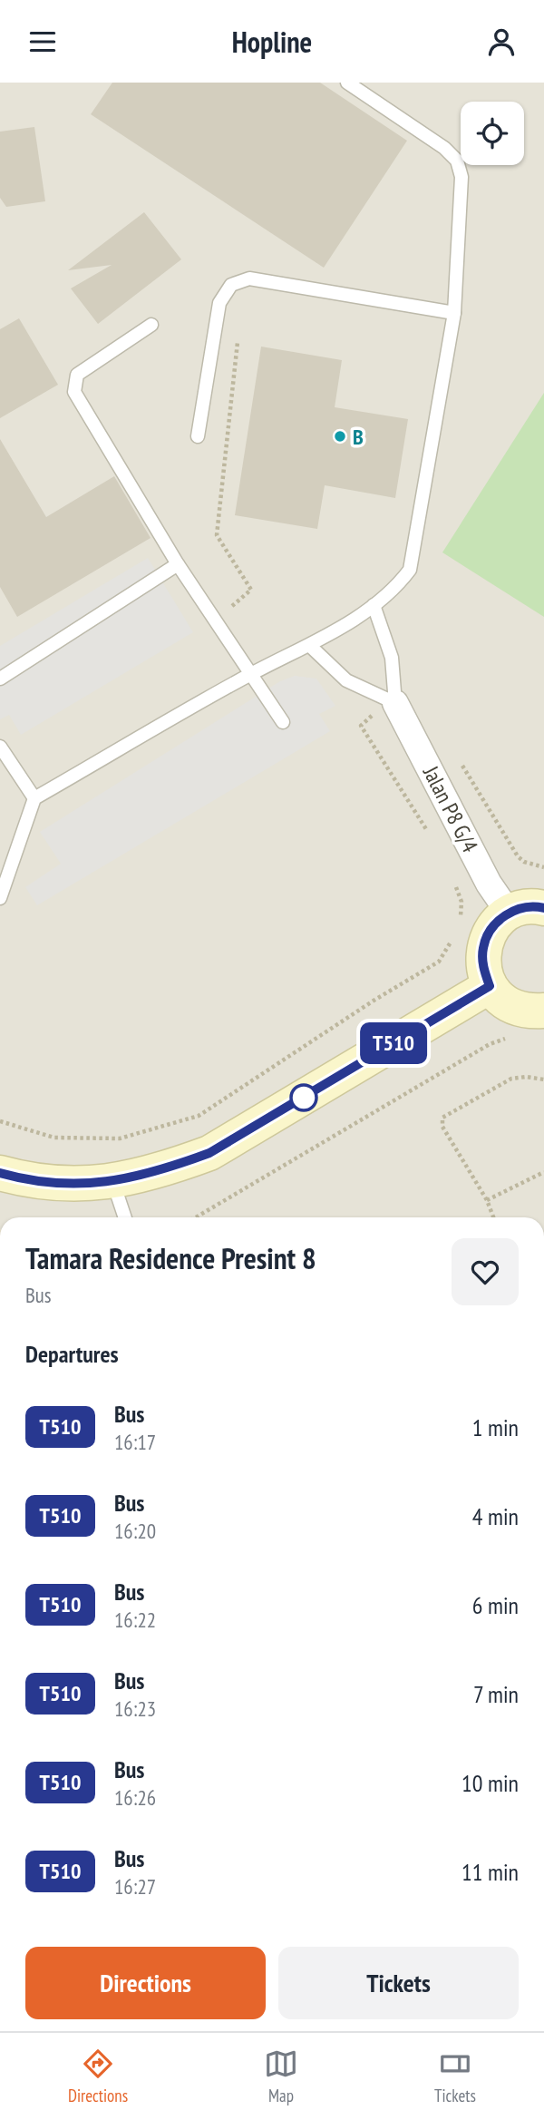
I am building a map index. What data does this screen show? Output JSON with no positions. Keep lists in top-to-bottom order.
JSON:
{
  "streets": {
    "street": ["Jalan P8 G/4"]
  },
  "places": ["B"],
  "lines": ["bus line T510"],
  "page": {
    "header": "Hopline",
    "on_map": "T510",
    "heading": [
      ["Tamara Residence Presint 8", "Bus"],
      "Departures"
    ],
    "list": [
      {
        "mark": "T510",
        "name": "Bus",
        "note": "16:17",
        "value": "1 min"
      },
      {
        "mark": "T510",
        "name": "Bus",
        "note": "16:20",
        "value": "4 min"
      },
      {
        "mark": "T510",
        "name": "Bus",
        "note": "16:22",
        "value": "6 min"
      },
      {
        "mark": "T510",
        "name": "Bus",
        "note": "16:23",
        "value": "7 min"
      },
      {
        "mark": "T510",
        "name": "Bus",
        "note": "16:26",
        "value": "10 min"
      },
      {
        "mark": "T510",
        "name": "Bus",
        "note": "16:27",
        "value": "11 min"
      }
    ],
    "buttons": ["Directions", "Tickets"],
    "tabs": ["Directions", "Map", "Tickets"]
  }
}
